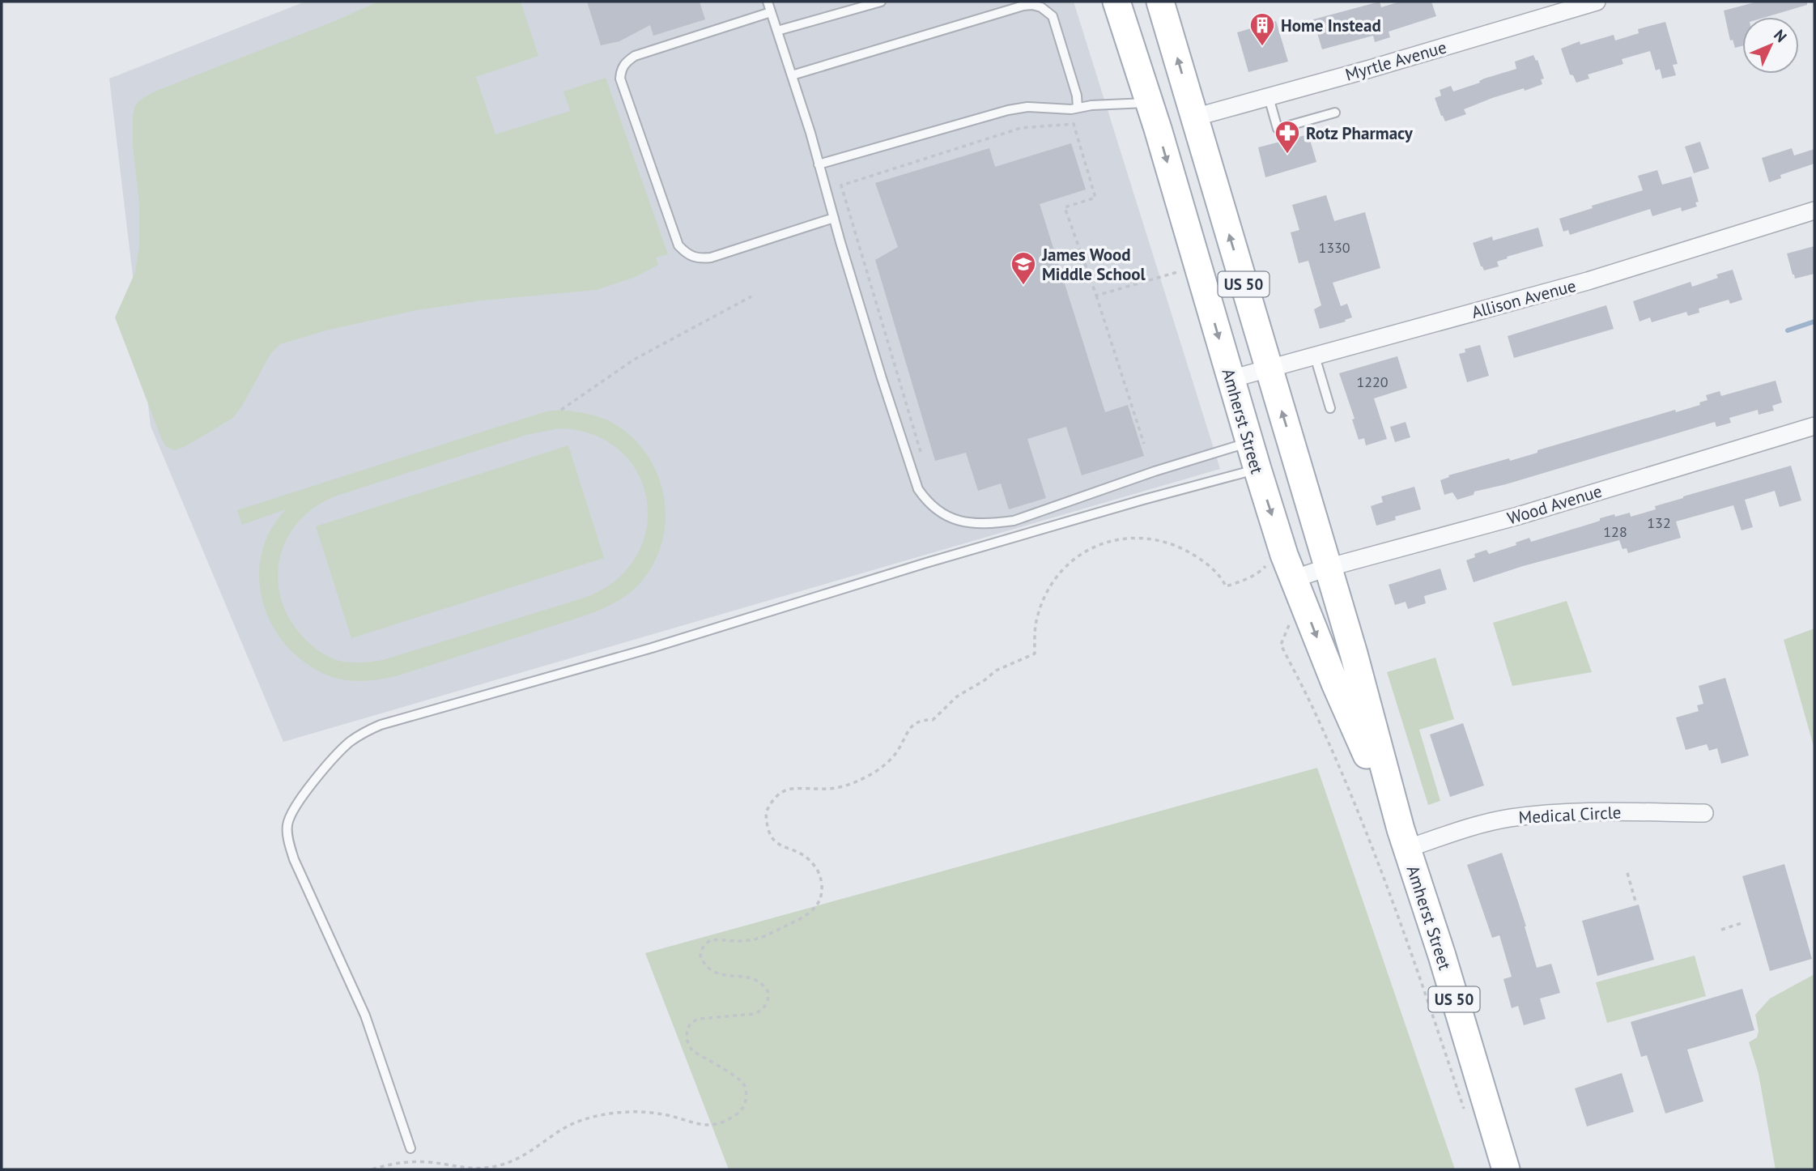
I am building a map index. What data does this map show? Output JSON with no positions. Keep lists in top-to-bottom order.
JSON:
{
  "streets": {
    "main road": ["US 50", "Amherst Street"],
    "street": [
      "Myrtle Avenue",
      "Allison Avenue",
      "Wood Avenue",
      "Medical Circle"
    ]
  },
  "crossings": [
    ["Myrtle Avenue", "Amherst Street"],
    ["Allison Avenue", "Amherst Street"],
    ["Amherst Street", "Wood Avenue"],
    ["Amherst Street", "Medical Circle"]
  ],
  "places": {
    "building": ["Home Instead"],
    "pharmacy": ["Rotz Pharmacy"],
    "school or university": ["James Wood Middle School"]
  },
  "house_numbers": [
    "1330",
    "1220",
    "132",
    "128"
  ],
  "north": "top right"
}
